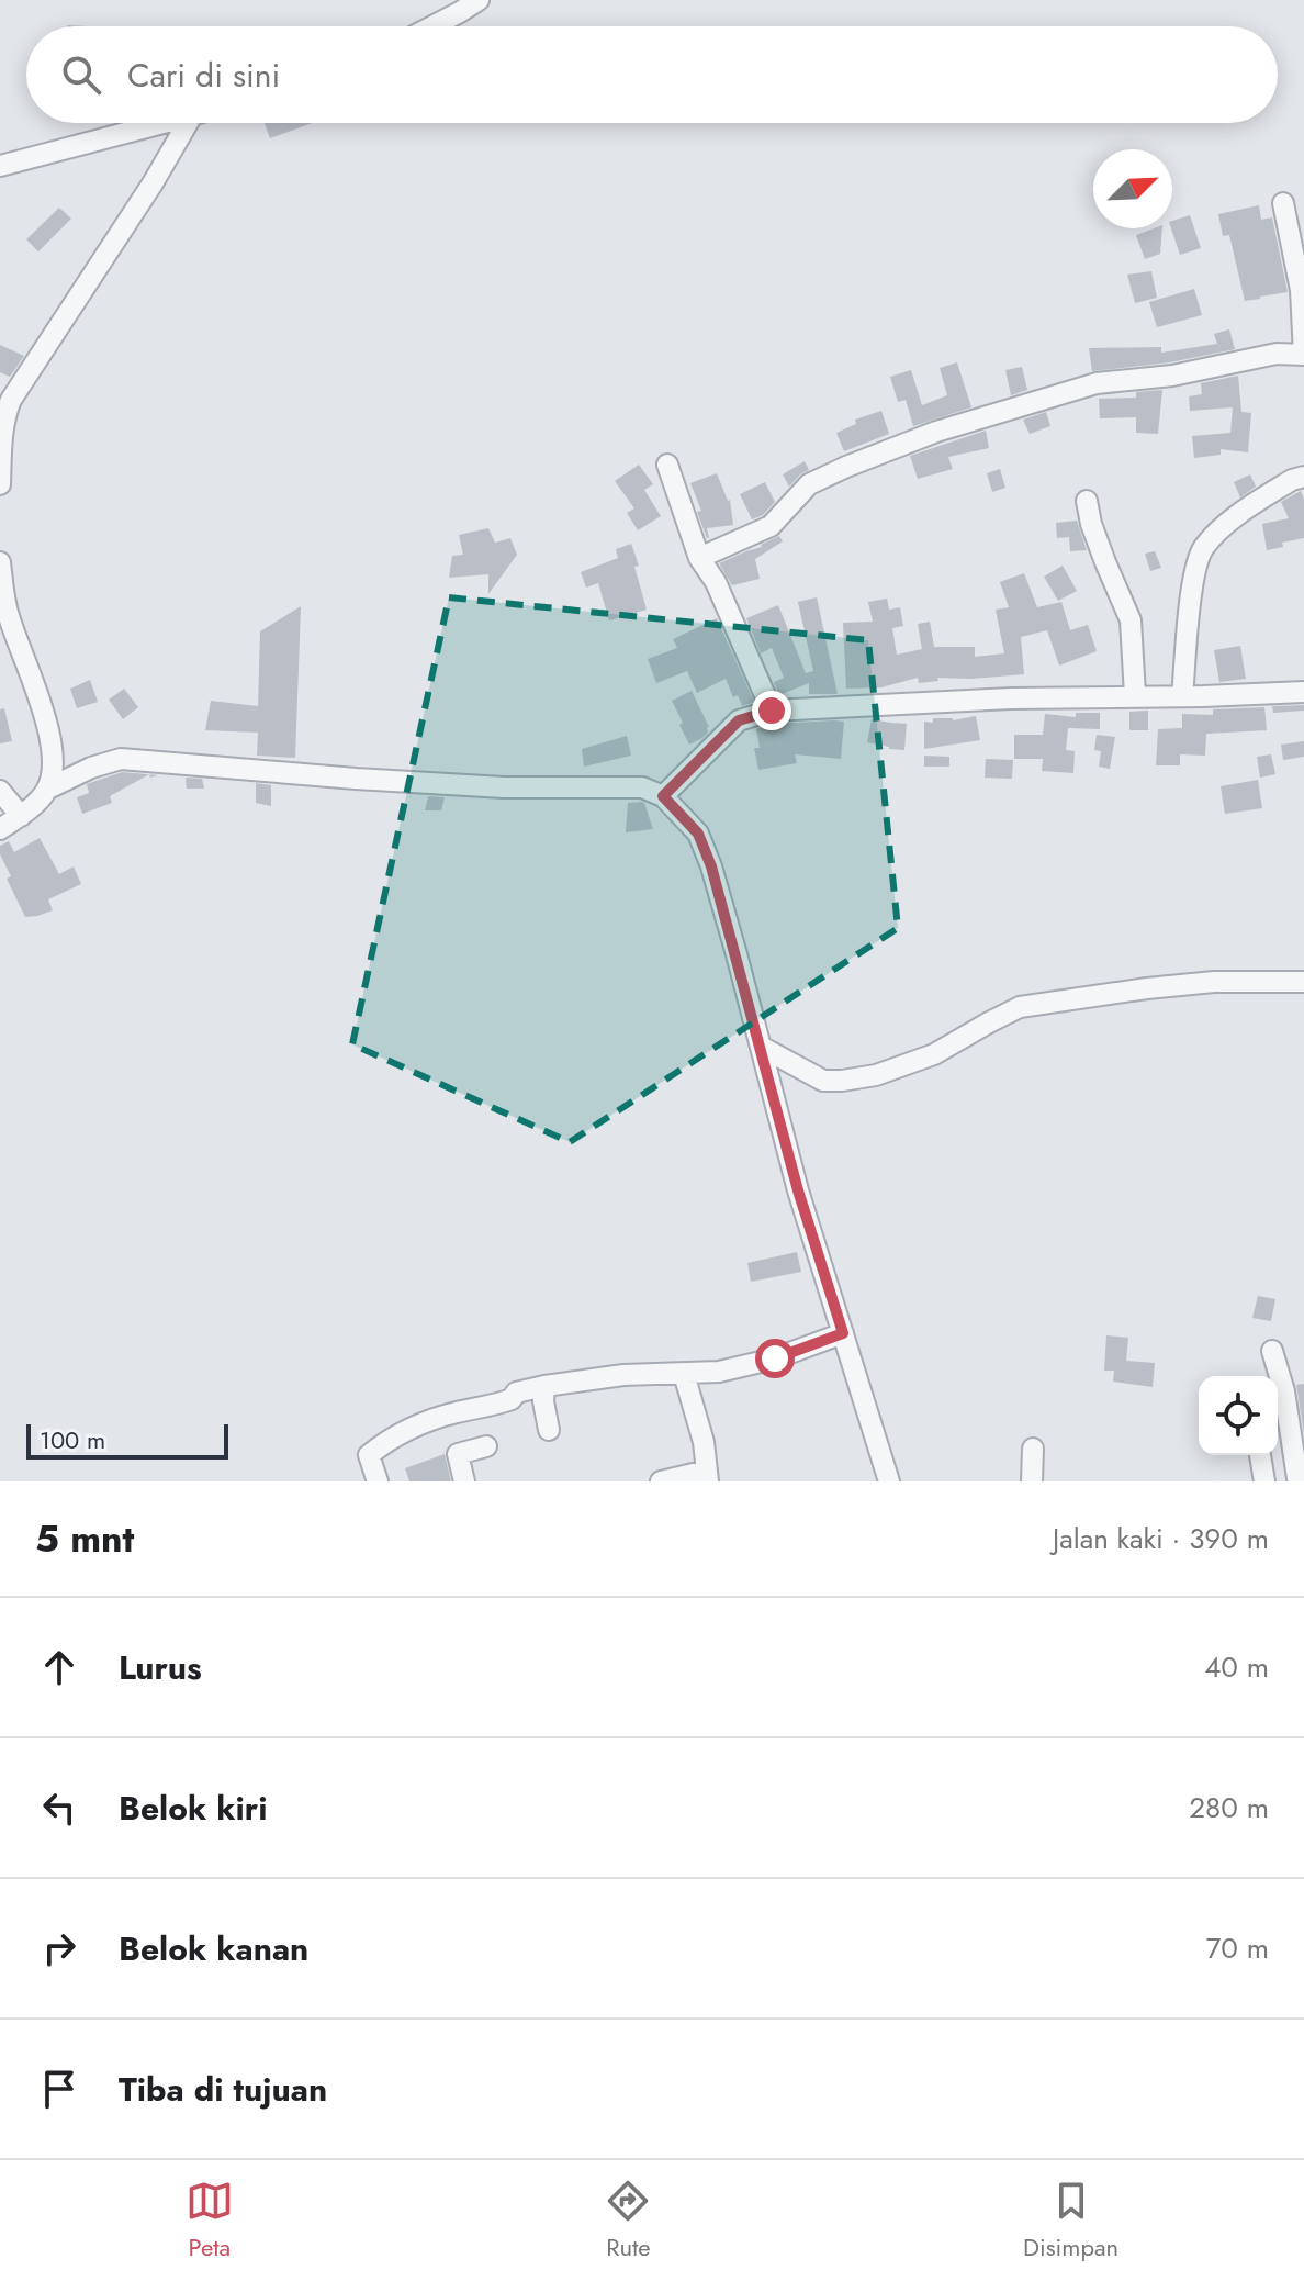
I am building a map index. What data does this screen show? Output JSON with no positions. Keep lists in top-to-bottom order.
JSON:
{
  "scale_bar": "100 m",
  "north": "top right",
  "page": {
    "search": "Cari di sini",
    "scale": "100 m",
    "heading": ["5 mnt", "Jalan kaki · 390 m"],
    "list": [
      ["Lurus", "40 m"],
      ["Belok kiri", "280 m"],
      ["Belok kanan", "70 m"],
      "Tiba di tujuan"
    ],
    "nav": ["Peta", "Rute", "Disimpan"]
  }
}
